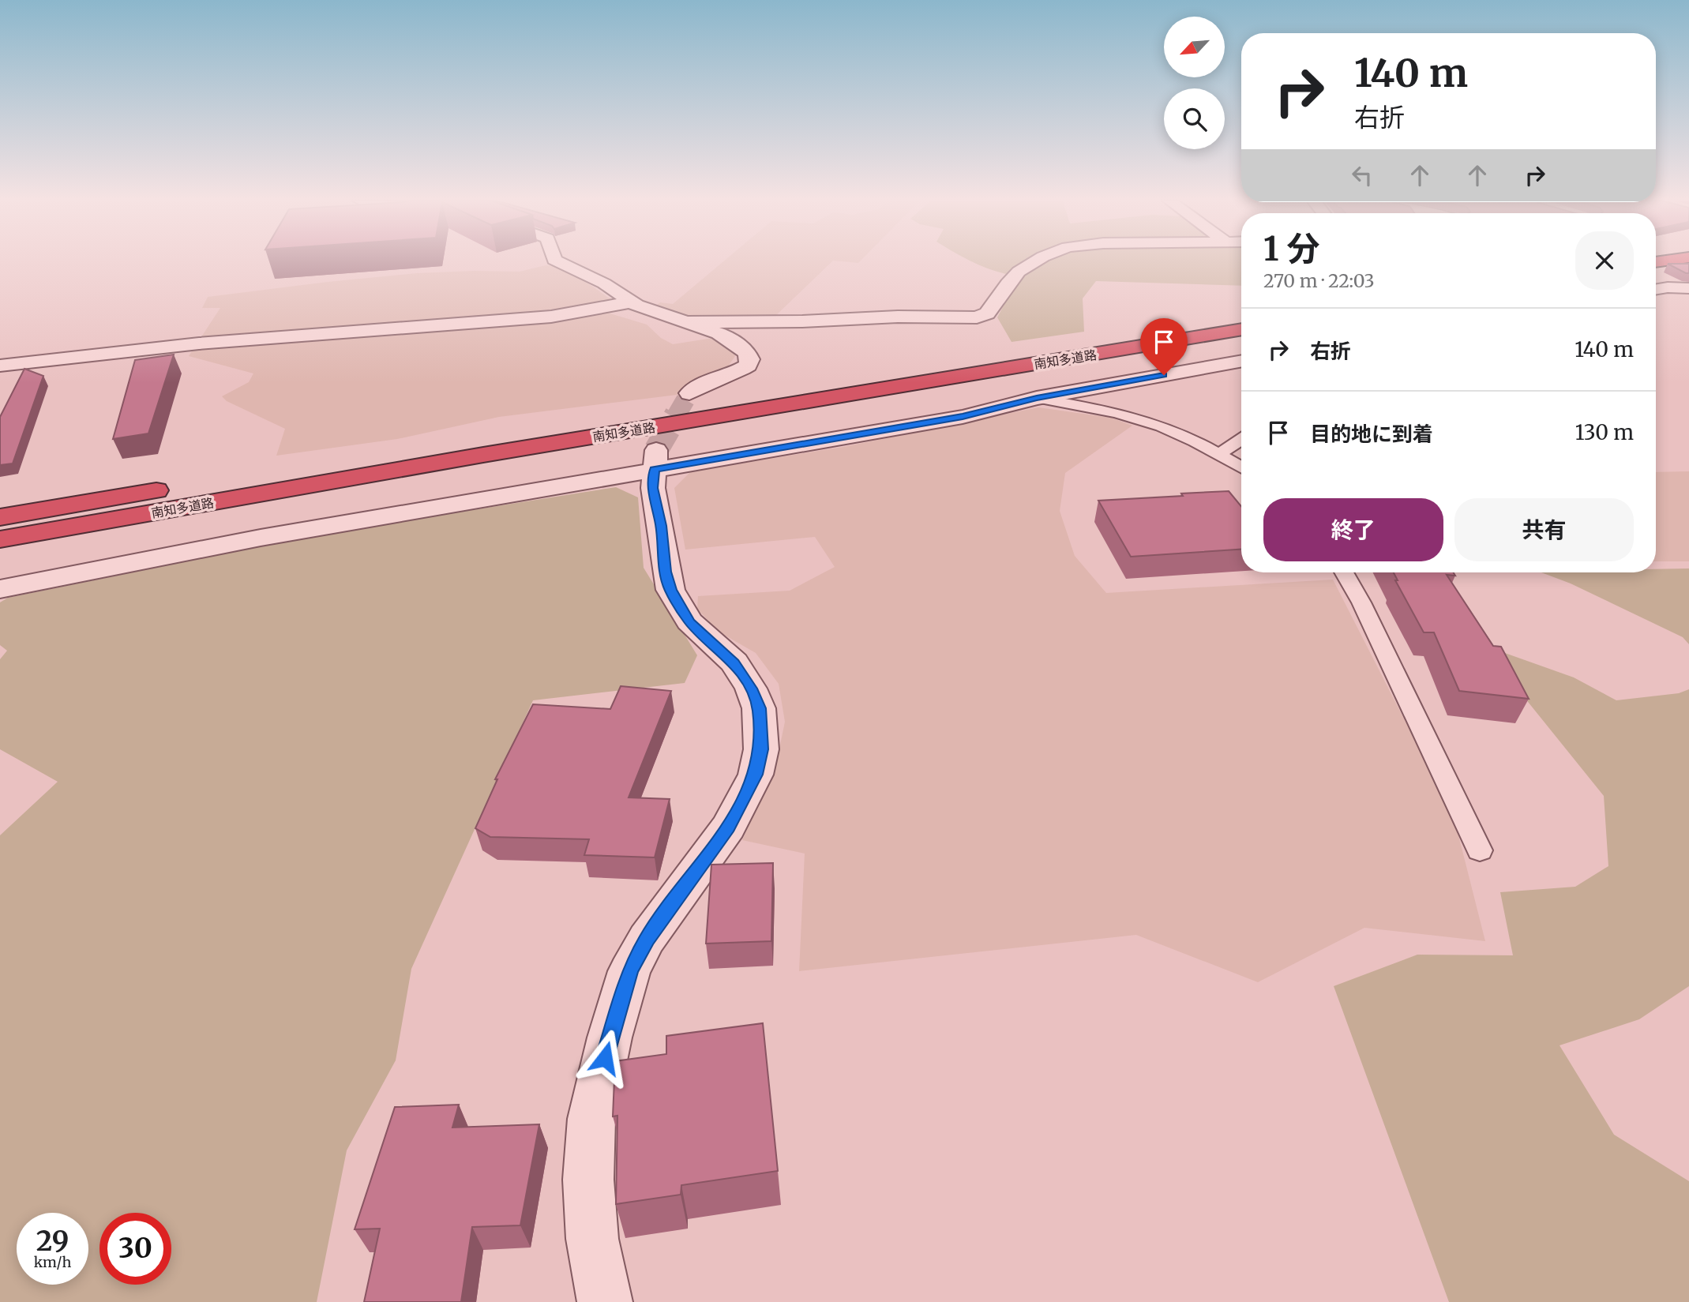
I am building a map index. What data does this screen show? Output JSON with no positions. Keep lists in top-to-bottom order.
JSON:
{
  "streets": {
    "highway": ["南知多道路"]
  },
  "north": "bottom left",
  "page": {
    "turn": ["140 m", "右折"],
    "heading": ["1 分", "270 m · 22:03"],
    "list": [
      {
        "name": "右折",
        "value": "140 m"
      },
      {
        "name": "目的地に到着",
        "value": "130 m"
      }
    ],
    "buttons": ["終了", "共有"],
    "speed": "29 km/h",
    "limit": "30"
  }
}
